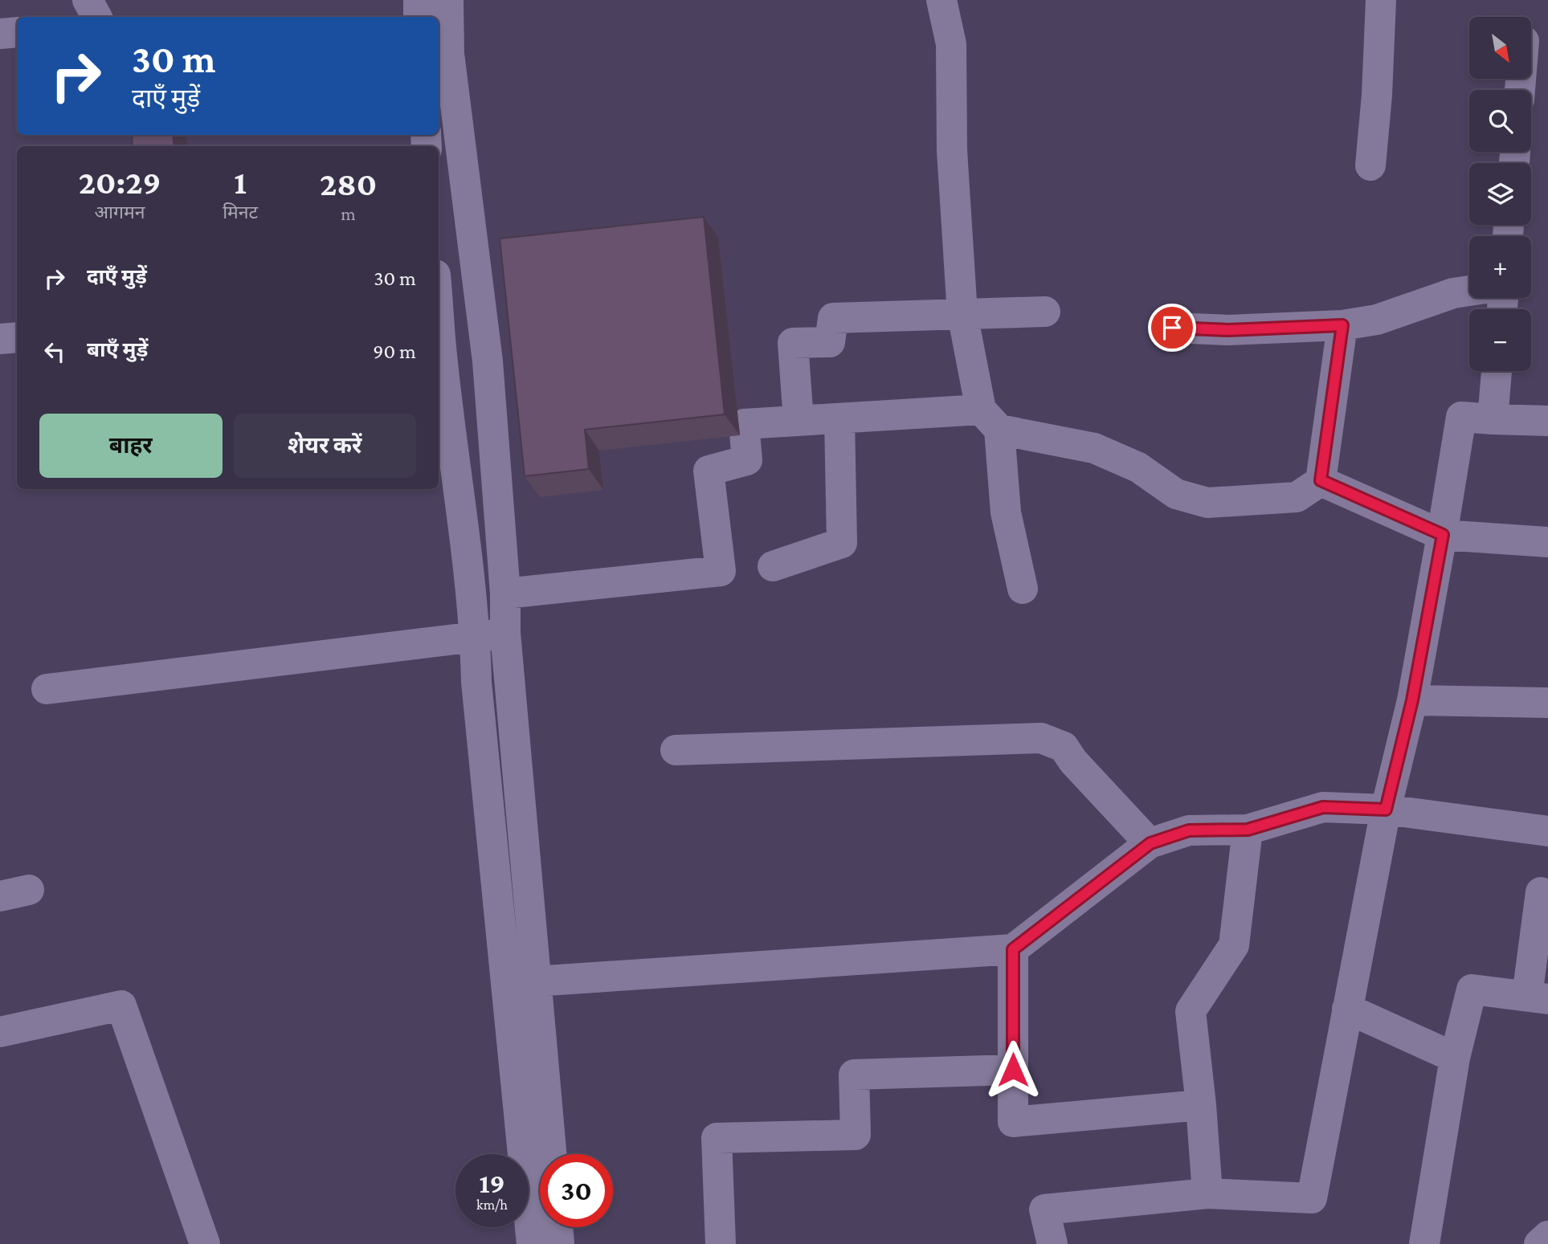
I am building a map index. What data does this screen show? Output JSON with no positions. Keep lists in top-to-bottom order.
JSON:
{
  "north": "bottom right",
  "page": {
    "map_buttons": ["+", "−"],
    "turn": ["30 m", "दाएँ मुड़ें"],
    "eta": [
      "20:29",
      "आगमन",
      "1",
      "मिनट",
      "280",
      "m"
    ],
    "list": [
      {
        "name": "दाएँ मुड़ें",
        "value": "30 m"
      },
      {
        "name": "बाएँ मुड़ें",
        "value": "90 m"
      }
    ],
    "buttons": ["बाहर", "शेयर करें"],
    "speed": "19 km/h",
    "limit": "30"
  }
}
